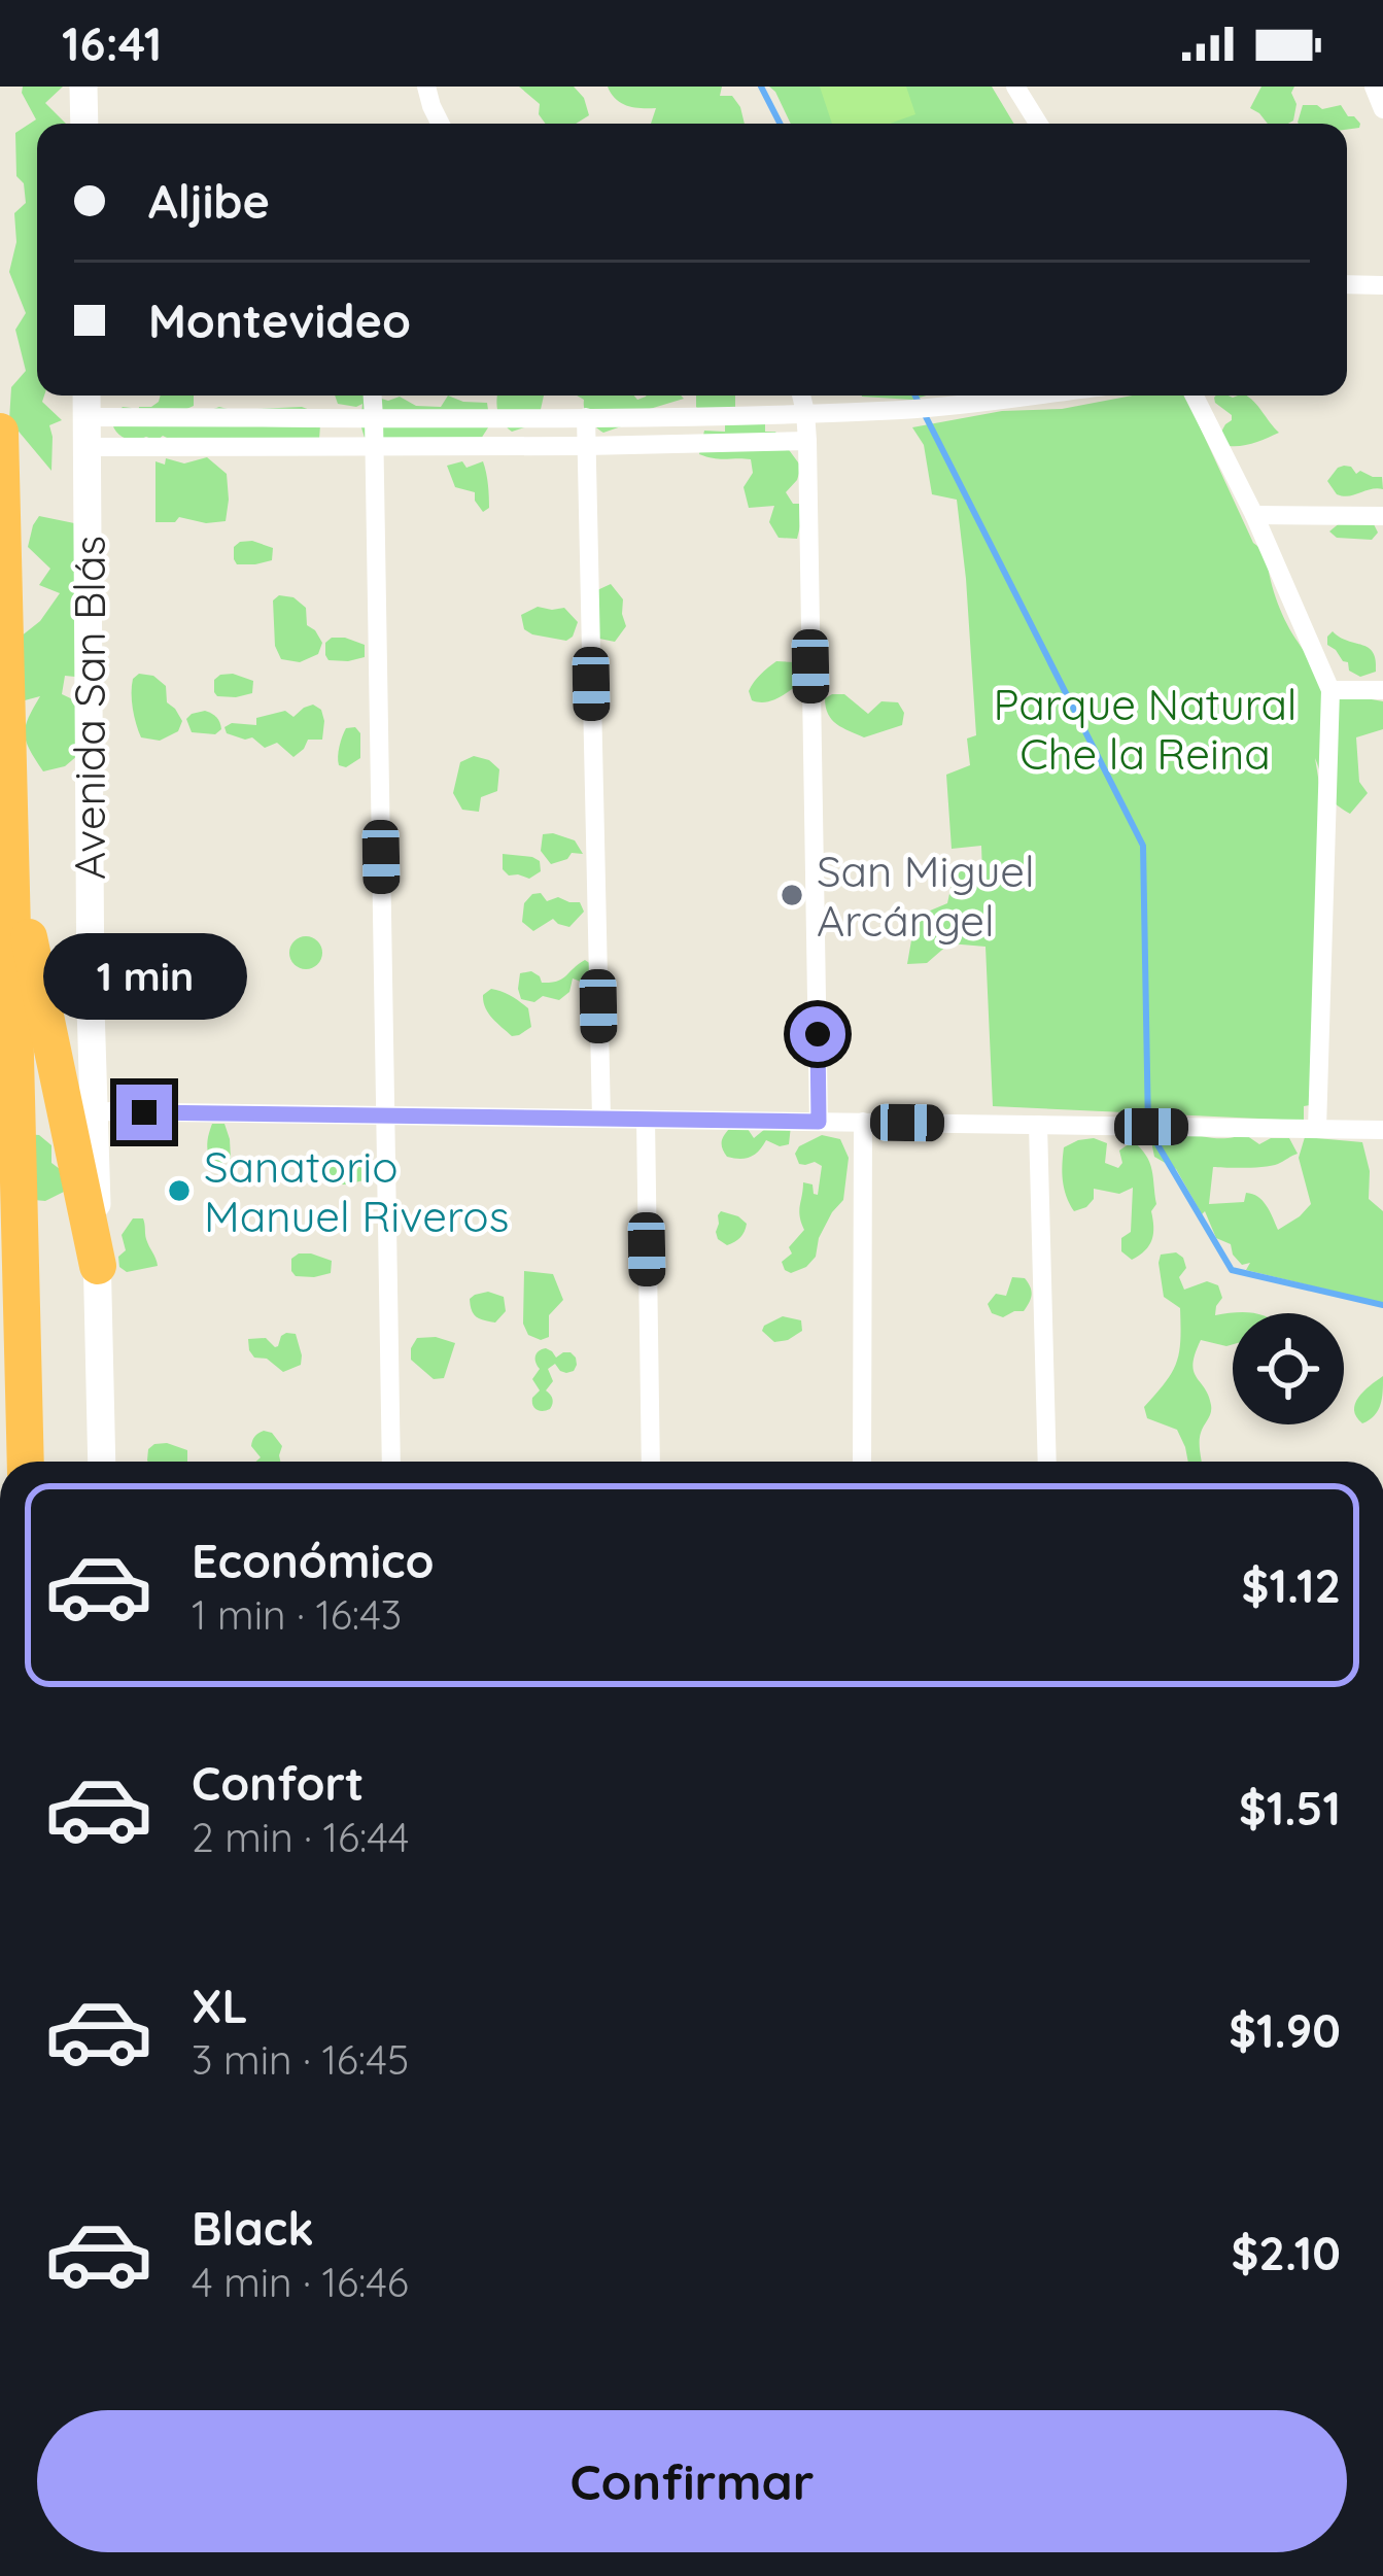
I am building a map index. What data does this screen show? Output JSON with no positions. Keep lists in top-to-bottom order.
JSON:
{
  "streets": {
    "street": ["Avenida San Blás"]
  },
  "parks": ["Parque Natural Che la Reina"],
  "places": ["San Miguel Arcángel", "Sanatorio Manuel Riveros"],
  "page": {
    "status": "16:41",
    "banner": ["Aljibe", "Montevideo"],
    "bubble": "1 min",
    "list": [
      {
        "name": "Económico",
        "note": "1 min · 16:43",
        "value": "$1.12"
      },
      {
        "name": "Confort",
        "note": "2 min · 16:44",
        "value": "$1.51"
      },
      {
        "name": "XL",
        "note": "3 min · 16:45",
        "value": "$1.90"
      },
      {
        "name": "Black",
        "note": "4 min · 16:46",
        "value": "$2.10"
      }
    ],
    "buttons": "Confirmar"
  }
}
